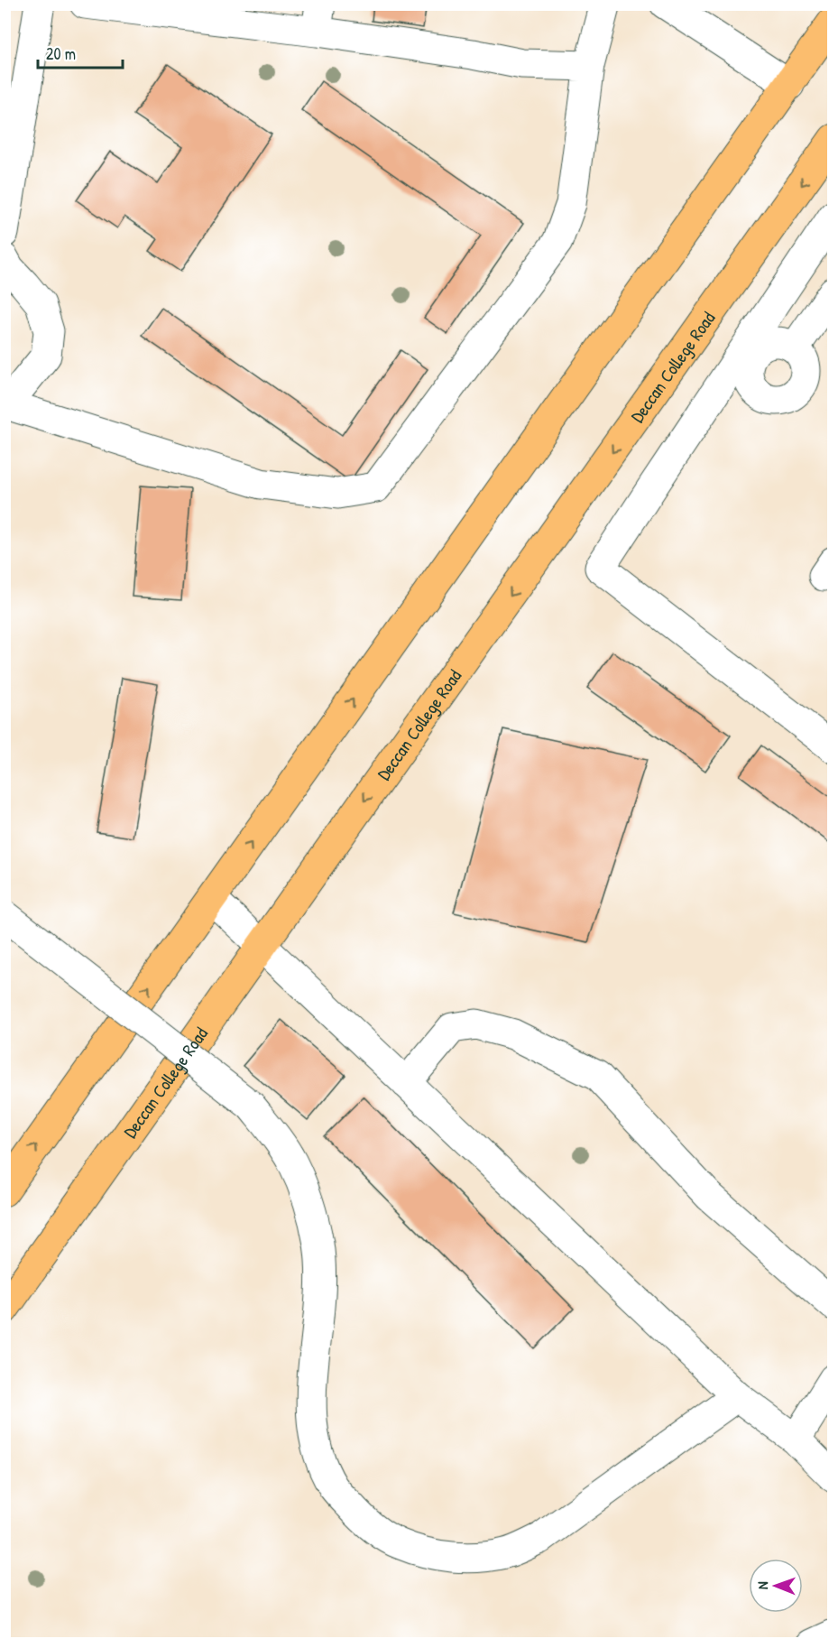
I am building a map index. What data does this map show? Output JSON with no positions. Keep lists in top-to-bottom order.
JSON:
{
  "streets": {
    "main road": ["Deccan College Road"]
  },
  "scale_bar": "20 m",
  "north": "left"
}
